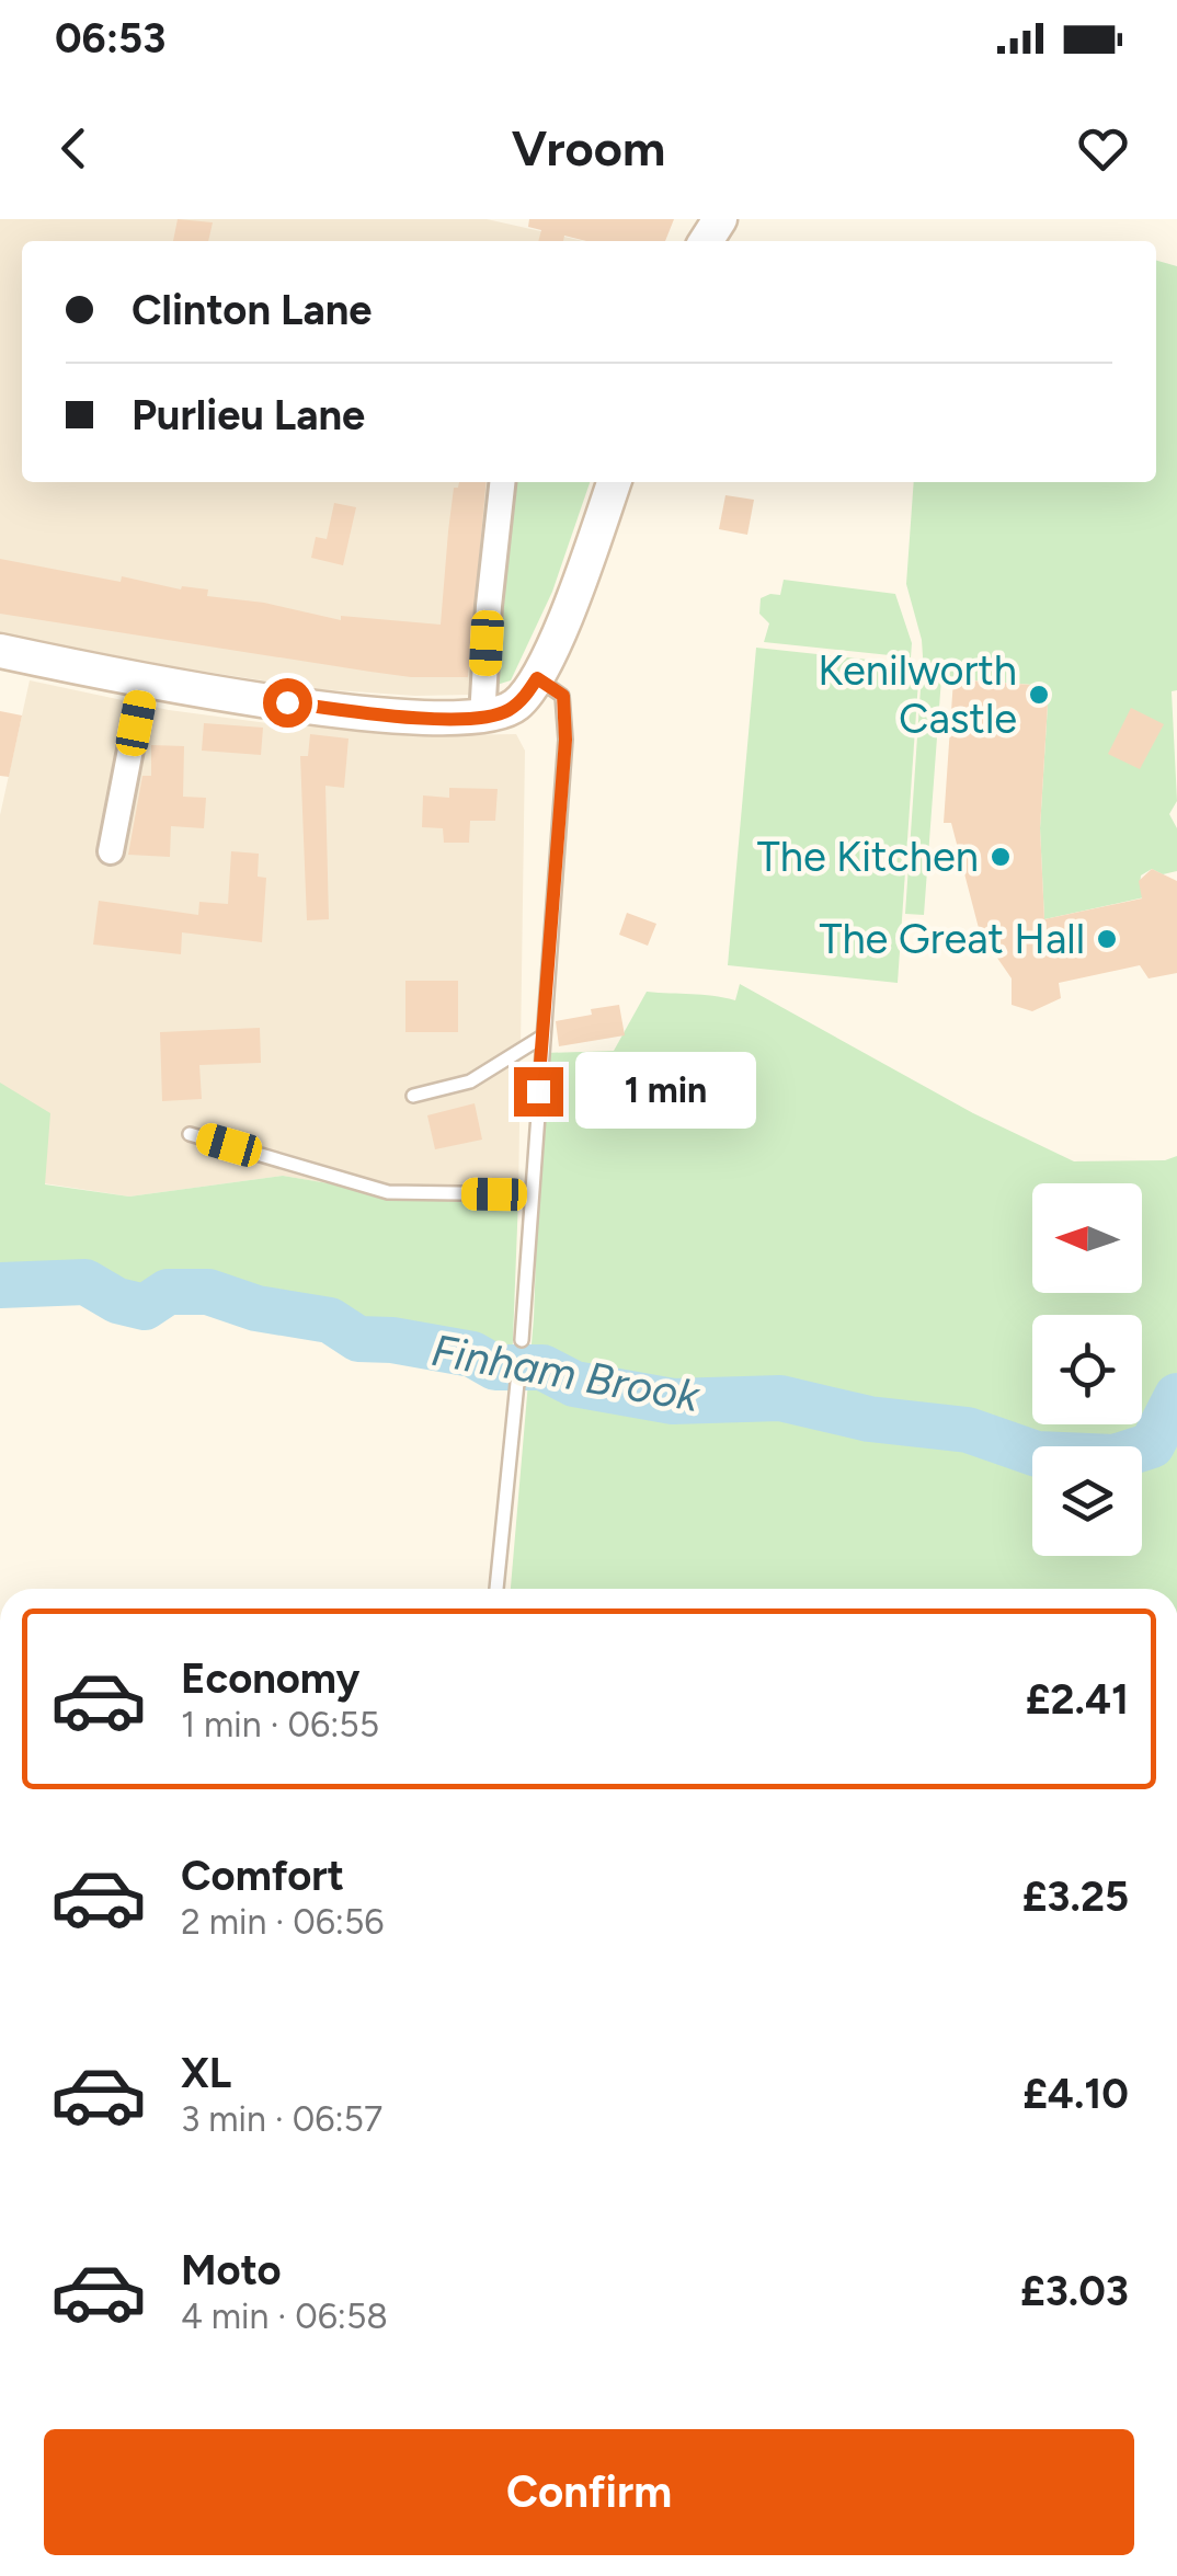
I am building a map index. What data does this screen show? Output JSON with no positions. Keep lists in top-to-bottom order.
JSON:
{
  "water": ["Finham Brook"],
  "places": ["Kenilworth Castle", "The Kitchen", "The Great Hall"],
  "north": "left",
  "page": {
    "status": "06:53",
    "header": "Vroom",
    "banner": ["Clinton Lane", "Purlieu Lane"],
    "bubble": "1 min",
    "list": [
      {
        "name": "Economy",
        "note": "1 min · 06:55",
        "value": "£2.41"
      },
      {
        "name": "Comfort",
        "note": "2 min · 06:56",
        "value": "£3.25"
      },
      {
        "name": "XL",
        "note": "3 min · 06:57",
        "value": "£4.10"
      },
      {
        "name": "Moto",
        "note": "4 min · 06:58",
        "value": "£3.03"
      }
    ],
    "buttons": "Confirm"
  }
}
